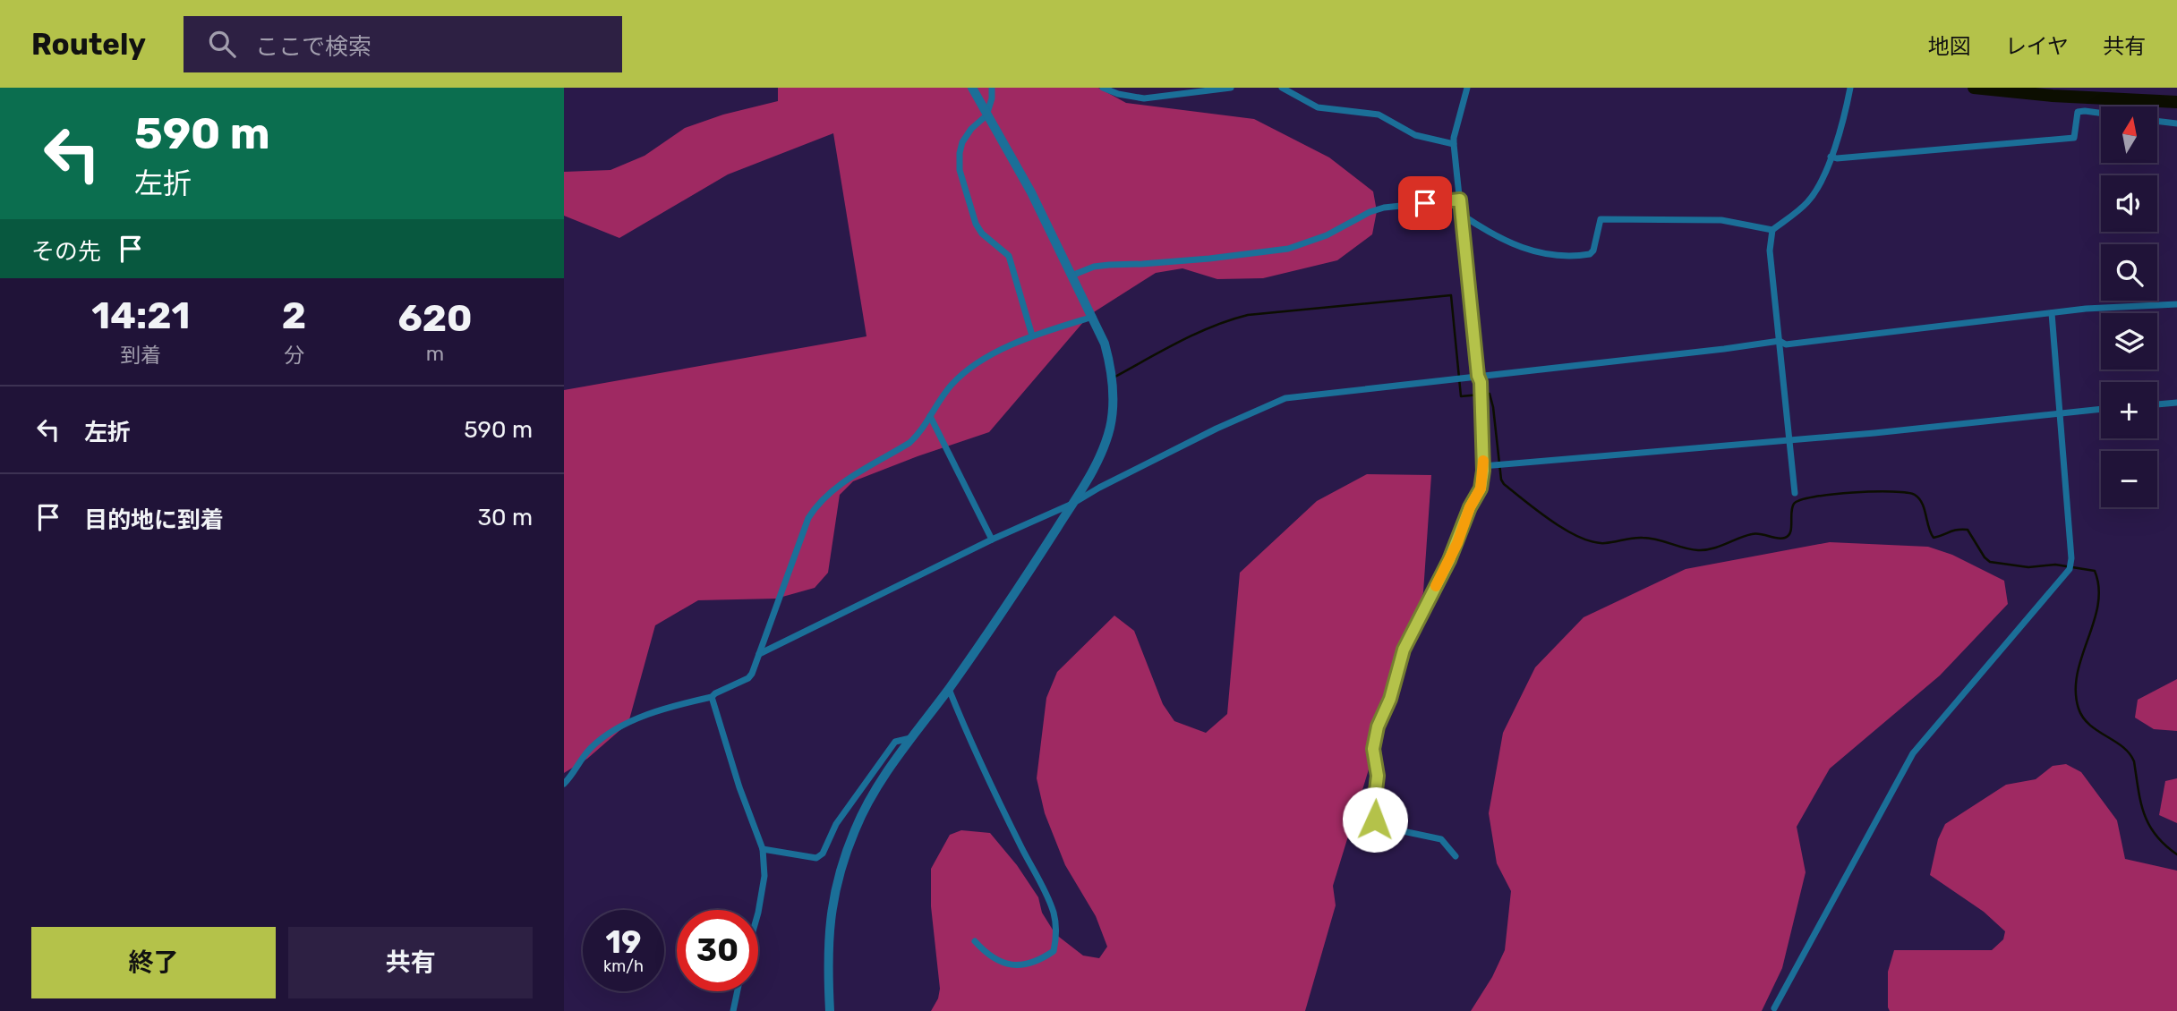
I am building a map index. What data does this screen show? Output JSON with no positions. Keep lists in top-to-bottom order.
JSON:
{
  "north": "top",
  "page": {
    "header": "Routely",
    "search": "ここで検索",
    "nav": ["地図", "レイヤ", "共有"],
    "turn": ["590 m", "左折"],
    "map_buttons": ["+", "−"],
    "then": "その先",
    "eta": [
      "14:21",
      "到着",
      "2",
      "分",
      "620",
      "m"
    ],
    "list": [
      {
        "name": "左折",
        "value": "590 m"
      },
      {
        "name": "目的地に到着",
        "value": "30 m"
      }
    ],
    "speed": "19 km/h",
    "limit": "30",
    "buttons": ["終了", "共有"]
  }
}
